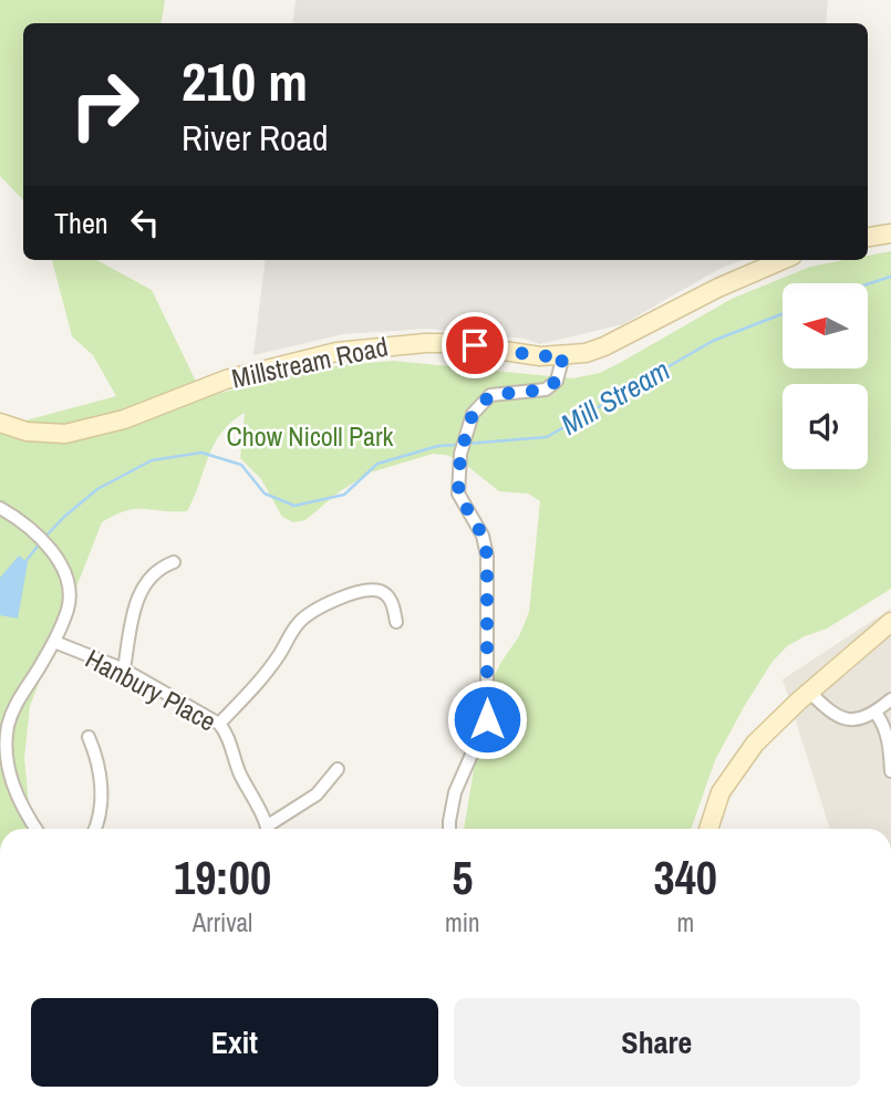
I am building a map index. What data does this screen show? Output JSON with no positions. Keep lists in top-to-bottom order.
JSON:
{
  "streets": {
    "street": ["Millstream Road", "Hanbury Place"]
  },
  "water": ["Mill Stream"],
  "parks": ["Chow Nicoll Park"],
  "north": "left",
  "page": {
    "turn": ["210 m", "River Road"],
    "then": "Then",
    "eta": [
      "19:00",
      "Arrival",
      "5",
      "min",
      "340",
      "m"
    ],
    "buttons": ["Exit", "Share"]
  }
}
